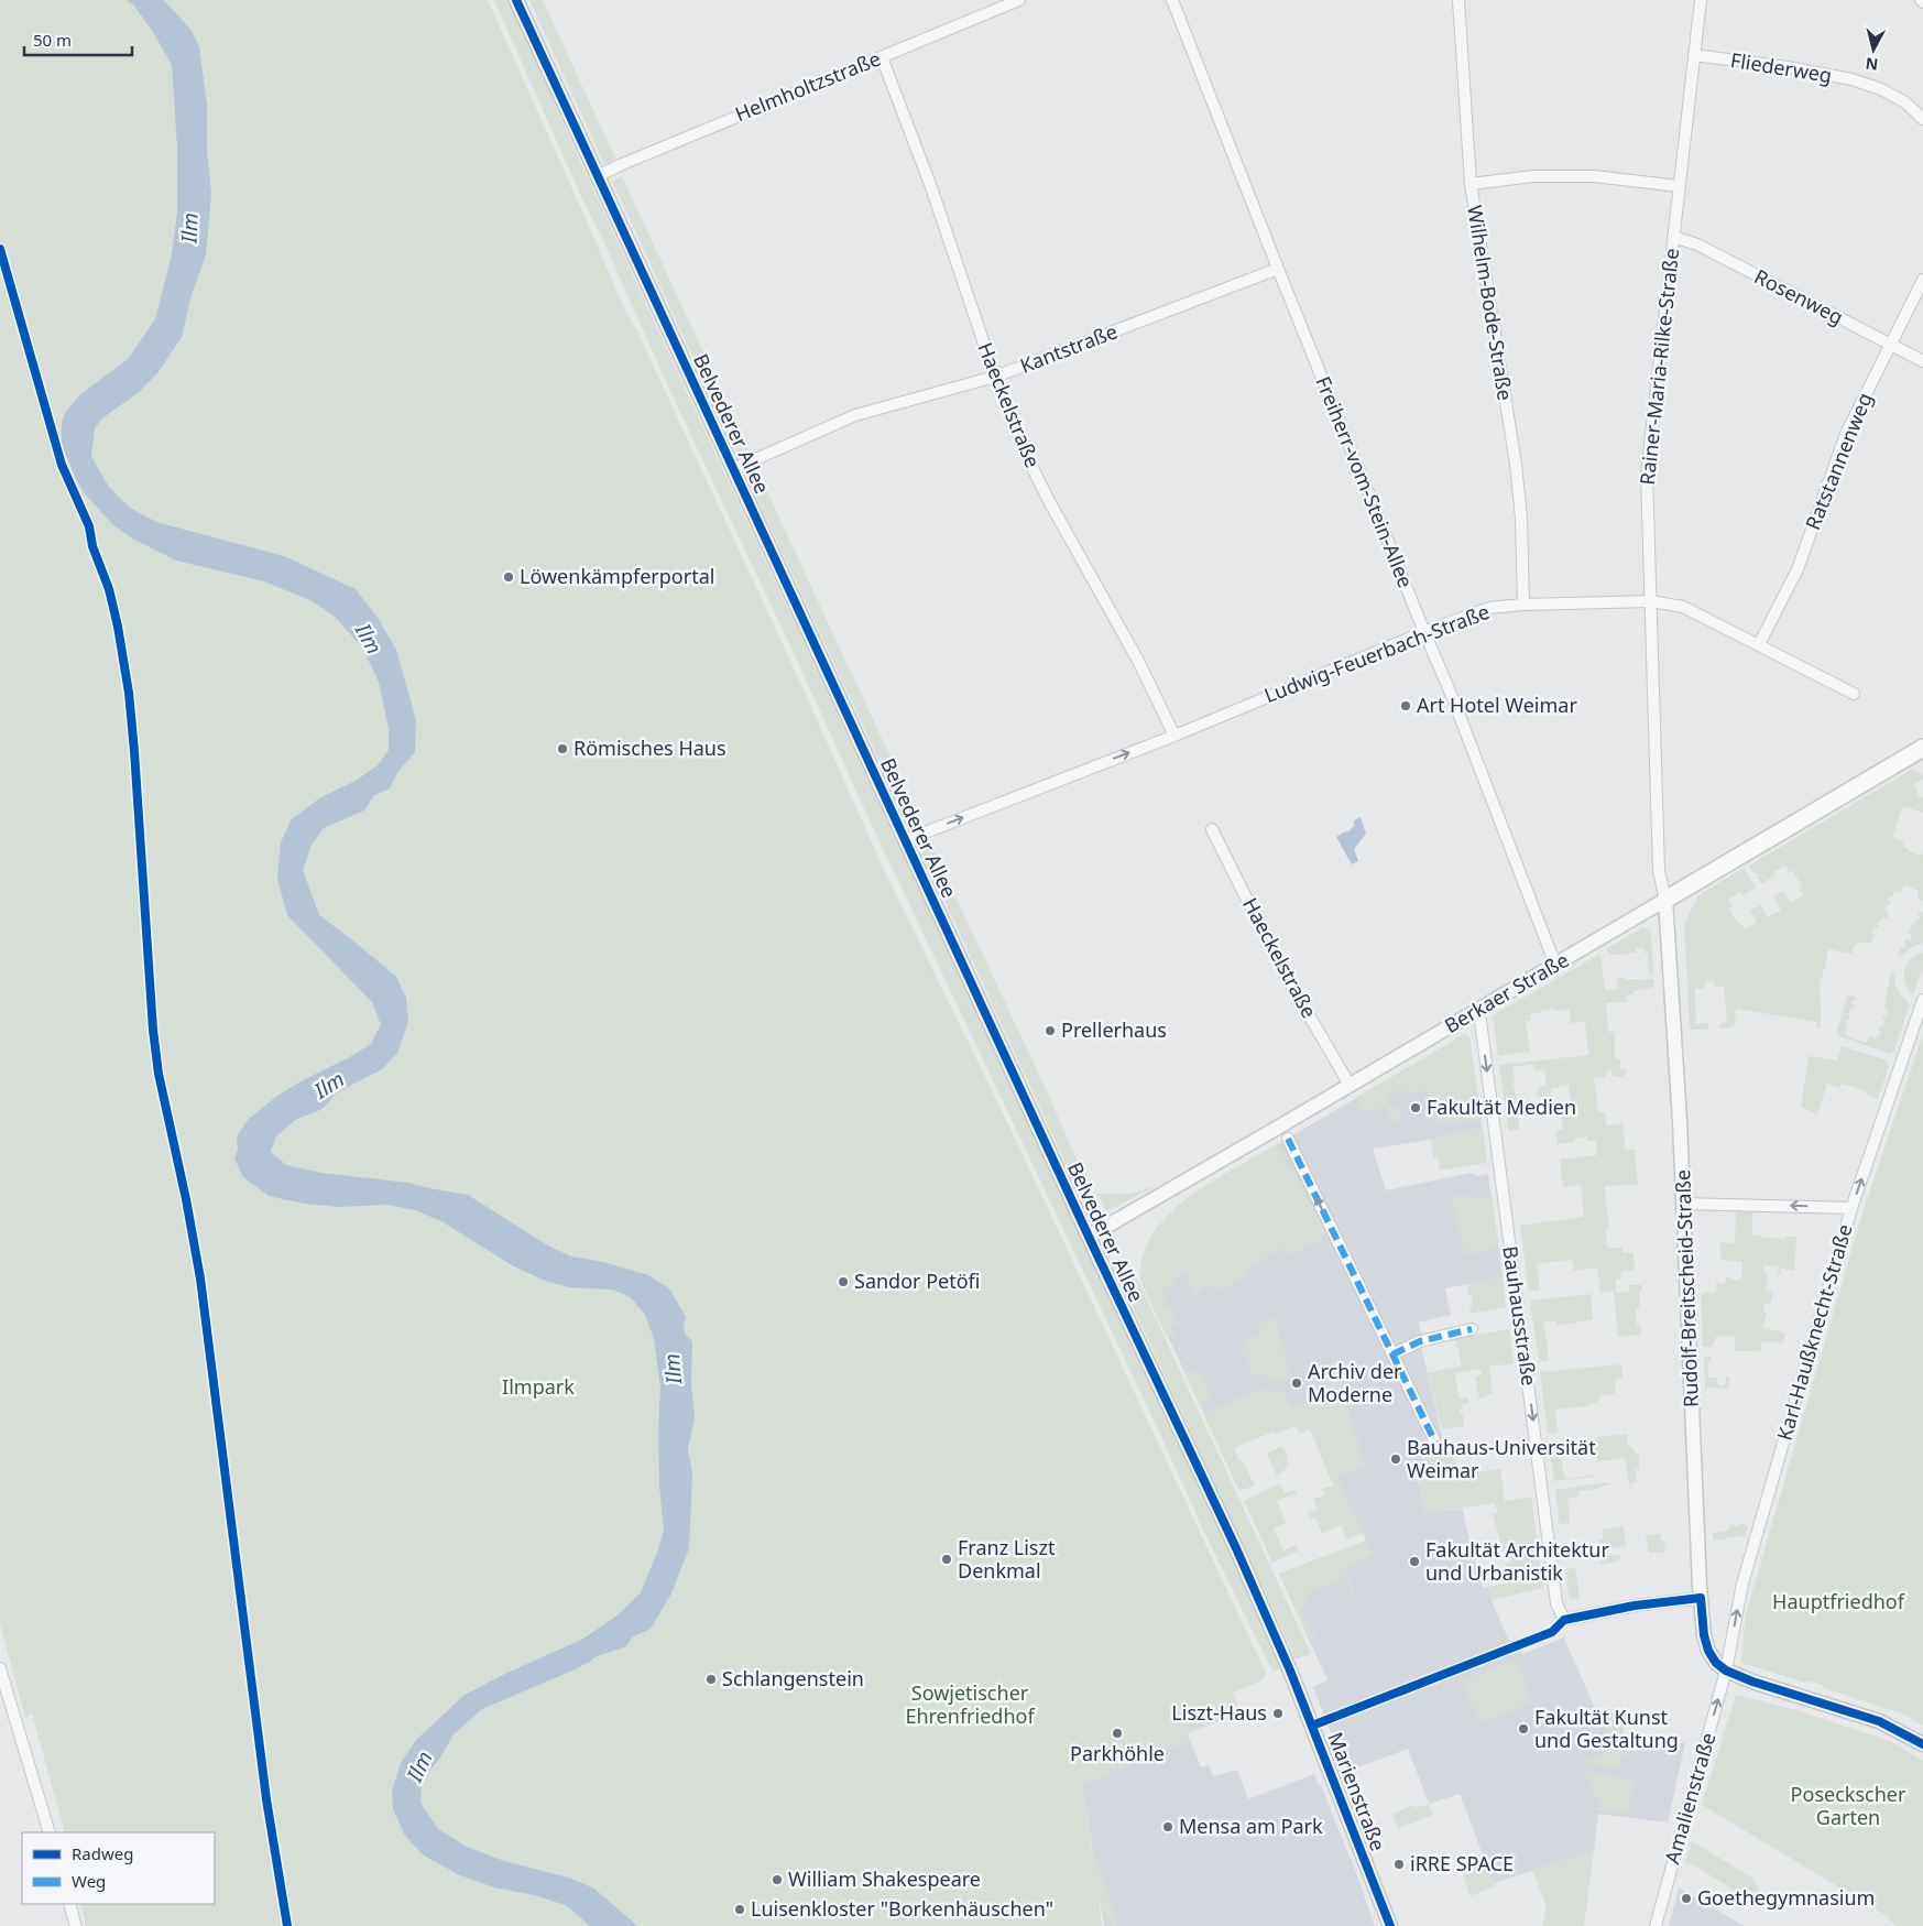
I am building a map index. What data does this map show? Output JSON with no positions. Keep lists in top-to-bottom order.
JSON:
{
  "streets": {
    "main road": ["Berkaer Straße"],
    "street": [
      "Fliederweg",
      "Helmholtzstraße",
      "Rosenweg",
      "Wilhelm-Bode-Straße",
      "Kantstraße",
      "Rainer-Maria-Rilke-Straße",
      "Haeckelstraße",
      "Belvederer Allee",
      "Ratstannenweg",
      "Freiherr-vom-Stein-Allee",
      "Ludwig-Feuerbach-Straße",
      "Rudolf-Breitscheid-Straße",
      "Bauhausstraße",
      "Karl-Haußknecht-Straße",
      "Marienstraße",
      "Amalienstraße"
    ]
  },
  "crossings": [
    ["Fliederweg", "Rainer-Maria-Rilke-Straße"],
    ["Helmholtzstraße", "Haeckelstraße"],
    ["Helmholtzstraße", "Belvederer Allee"],
    ["Rosenweg", "Rainer-Maria-Rilke-Straße"],
    ["Rosenweg", "Ratstannenweg"],
    ["Wilhelm-Bode-Straße", "Ludwig-Feuerbach-Straße"],
    ["Kantstraße", "Haeckelstraße"],
    ["Kantstraße", "Belvederer Allee"],
    ["Kantstraße", "Freiherr-vom-Stein-Allee"],
    ["Rainer-Maria-Rilke-Straße", "Ludwig-Feuerbach-Straße"],
    ["Rainer-Maria-Rilke-Straße", "Berkaer Straße"],
    ["Rainer-Maria-Rilke-Straße", "Rudolf-Breitscheid-Straße"],
    ["Haeckelstraße", "Ludwig-Feuerbach-Straße"],
    ["Haeckelstraße", "Berkaer Straße"],
    ["Belvederer Allee", "Ludwig-Feuerbach-Straße"],
    ["Belvederer Allee", "Berkaer Straße"],
    ["Belvederer Allee", "Marienstraße"],
    ["Ratstannenweg", "Ludwig-Feuerbach-Straße"],
    ["Freiherr-vom-Stein-Allee", "Ludwig-Feuerbach-Straße"],
    ["Freiherr-vom-Stein-Allee", "Berkaer Straße"],
    ["Berkaer Straße", "Rudolf-Breitscheid-Straße"],
    ["Berkaer Straße", "Bauhausstraße"],
    ["Rudolf-Breitscheid-Straße", "Bauhausstraße"],
    ["Rudolf-Breitscheid-Straße", "Karl-Haußknecht-Straße"],
    ["Rudolf-Breitscheid-Straße", "Amalienstraße"],
    ["Karl-Haußknecht-Straße", "Amalienstraße"]
  ],
  "one_way": ["Bauhausstraße", "Karl-Haußknecht-Straße", "Amalienstraße"],
  "water": ["Ilm"],
  "parks": [
    "Ilmpark",
    "Hauptfriedhof",
    "Sowjetischer Ehrenfriedhof",
    "Poseckscher Garten"
  ],
  "places": [
    "Löwenkämpferportal",
    "Art Hotel Weimar",
    "Römisches Haus",
    "Prellerhaus",
    "Fakultät Medien",
    "Sandor Petöfi",
    "Archiv der Moderne",
    "Bauhaus-Universität Weimar",
    "Franz Liszt Denkmal",
    "Fakultät Architektur und Urbanistik",
    "Schlangenstein",
    "Liszt-Haus",
    "Fakultät Kunst und Gestaltung",
    "Parkhöhle",
    "Mensa am Park",
    "iRRE SPACE",
    "William Shakespeare",
    "Goethegymnasium",
    "Luisenkloster \"Borkenhäuschen\""
  ],
  "legend": ["Radweg", "Weg"],
  "scale_bar": "50 m",
  "north": "bottom"
}
